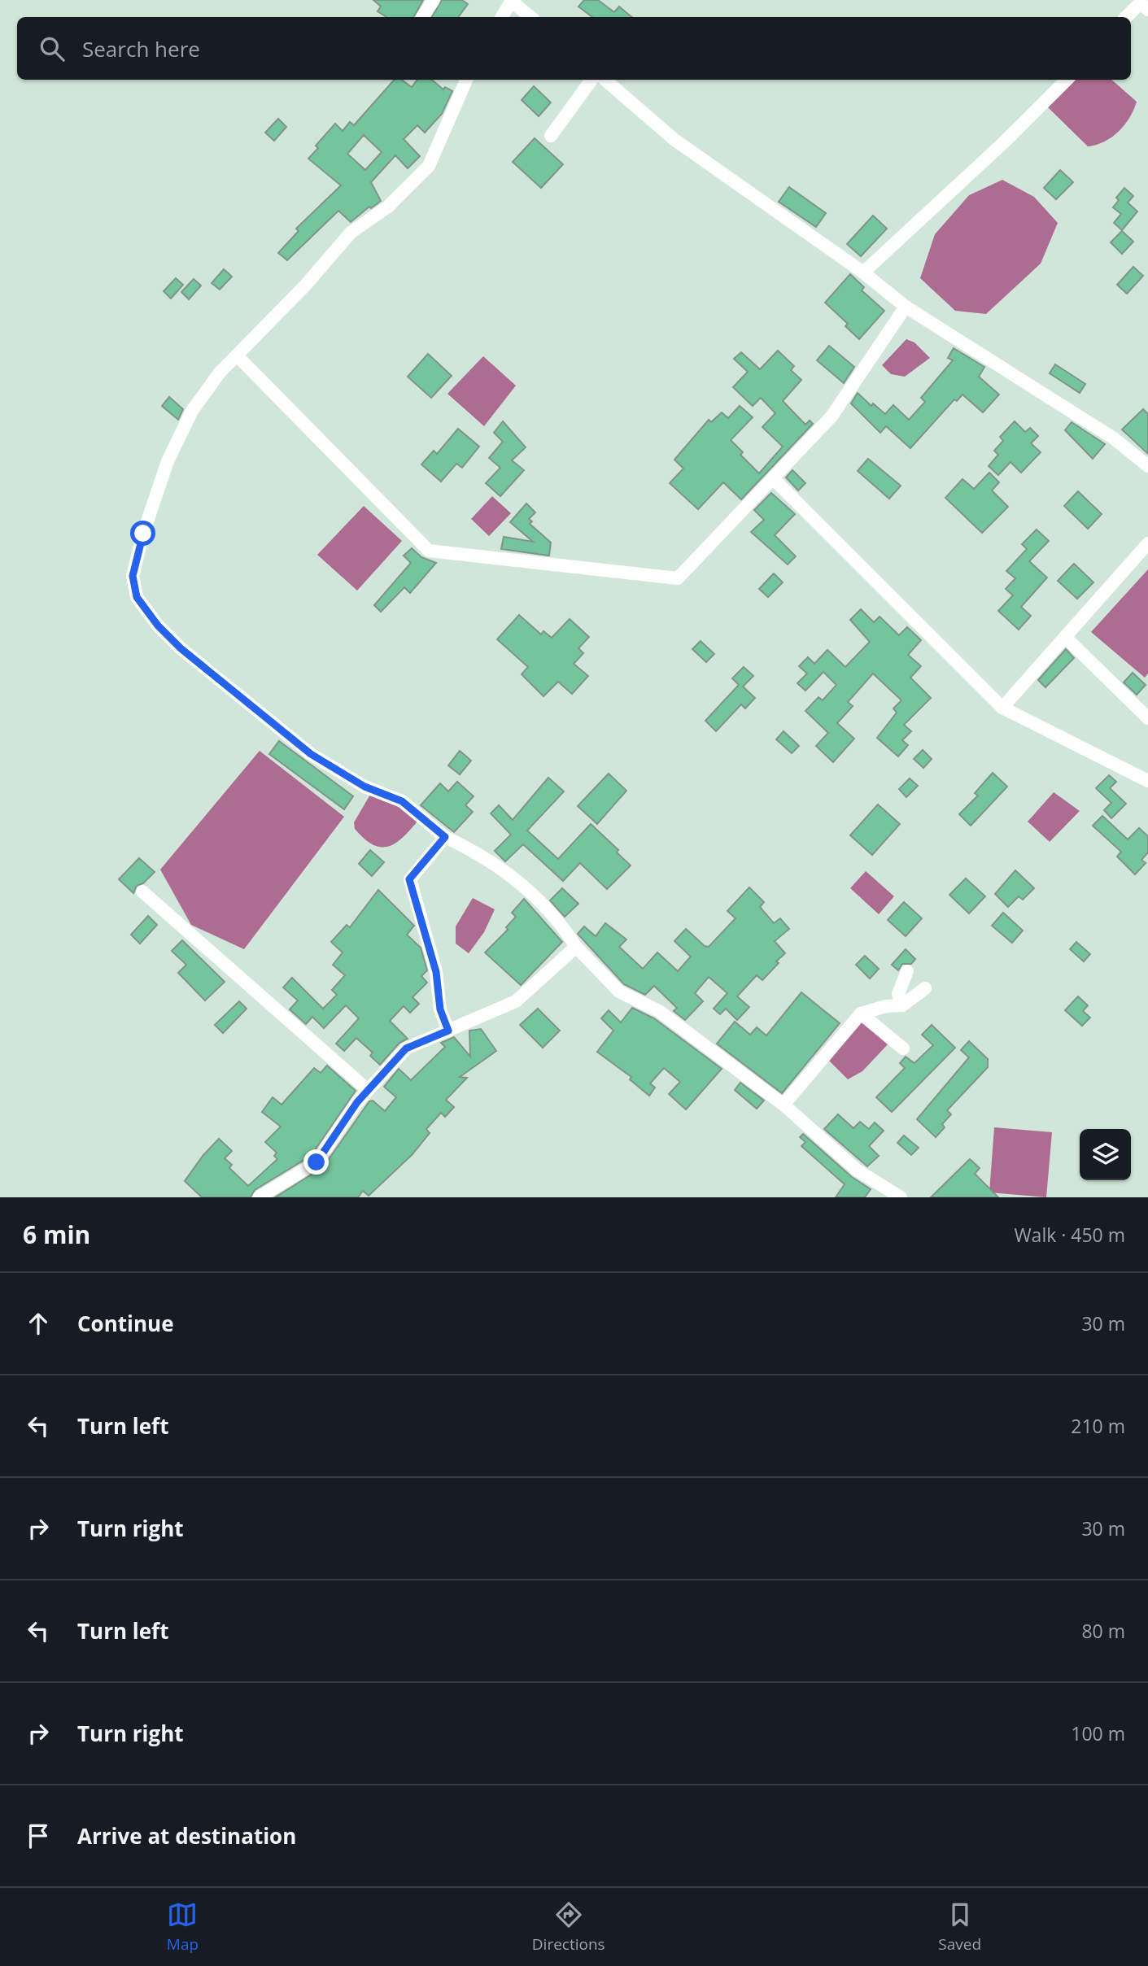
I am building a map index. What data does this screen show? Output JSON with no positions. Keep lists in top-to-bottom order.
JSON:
{
  "page": {
    "search": "Search here",
    "heading": ["6 min", "Walk · 450 m"],
    "list": [
      ["Continue", "30 m"],
      ["Turn left", "210 m"],
      ["Turn right", "30 m"],
      ["Turn left", "80 m"],
      ["Turn right", "100 m"],
      "Arrive at destination"
    ],
    "nav": ["Map", "Directions", "Saved"]
  }
}
